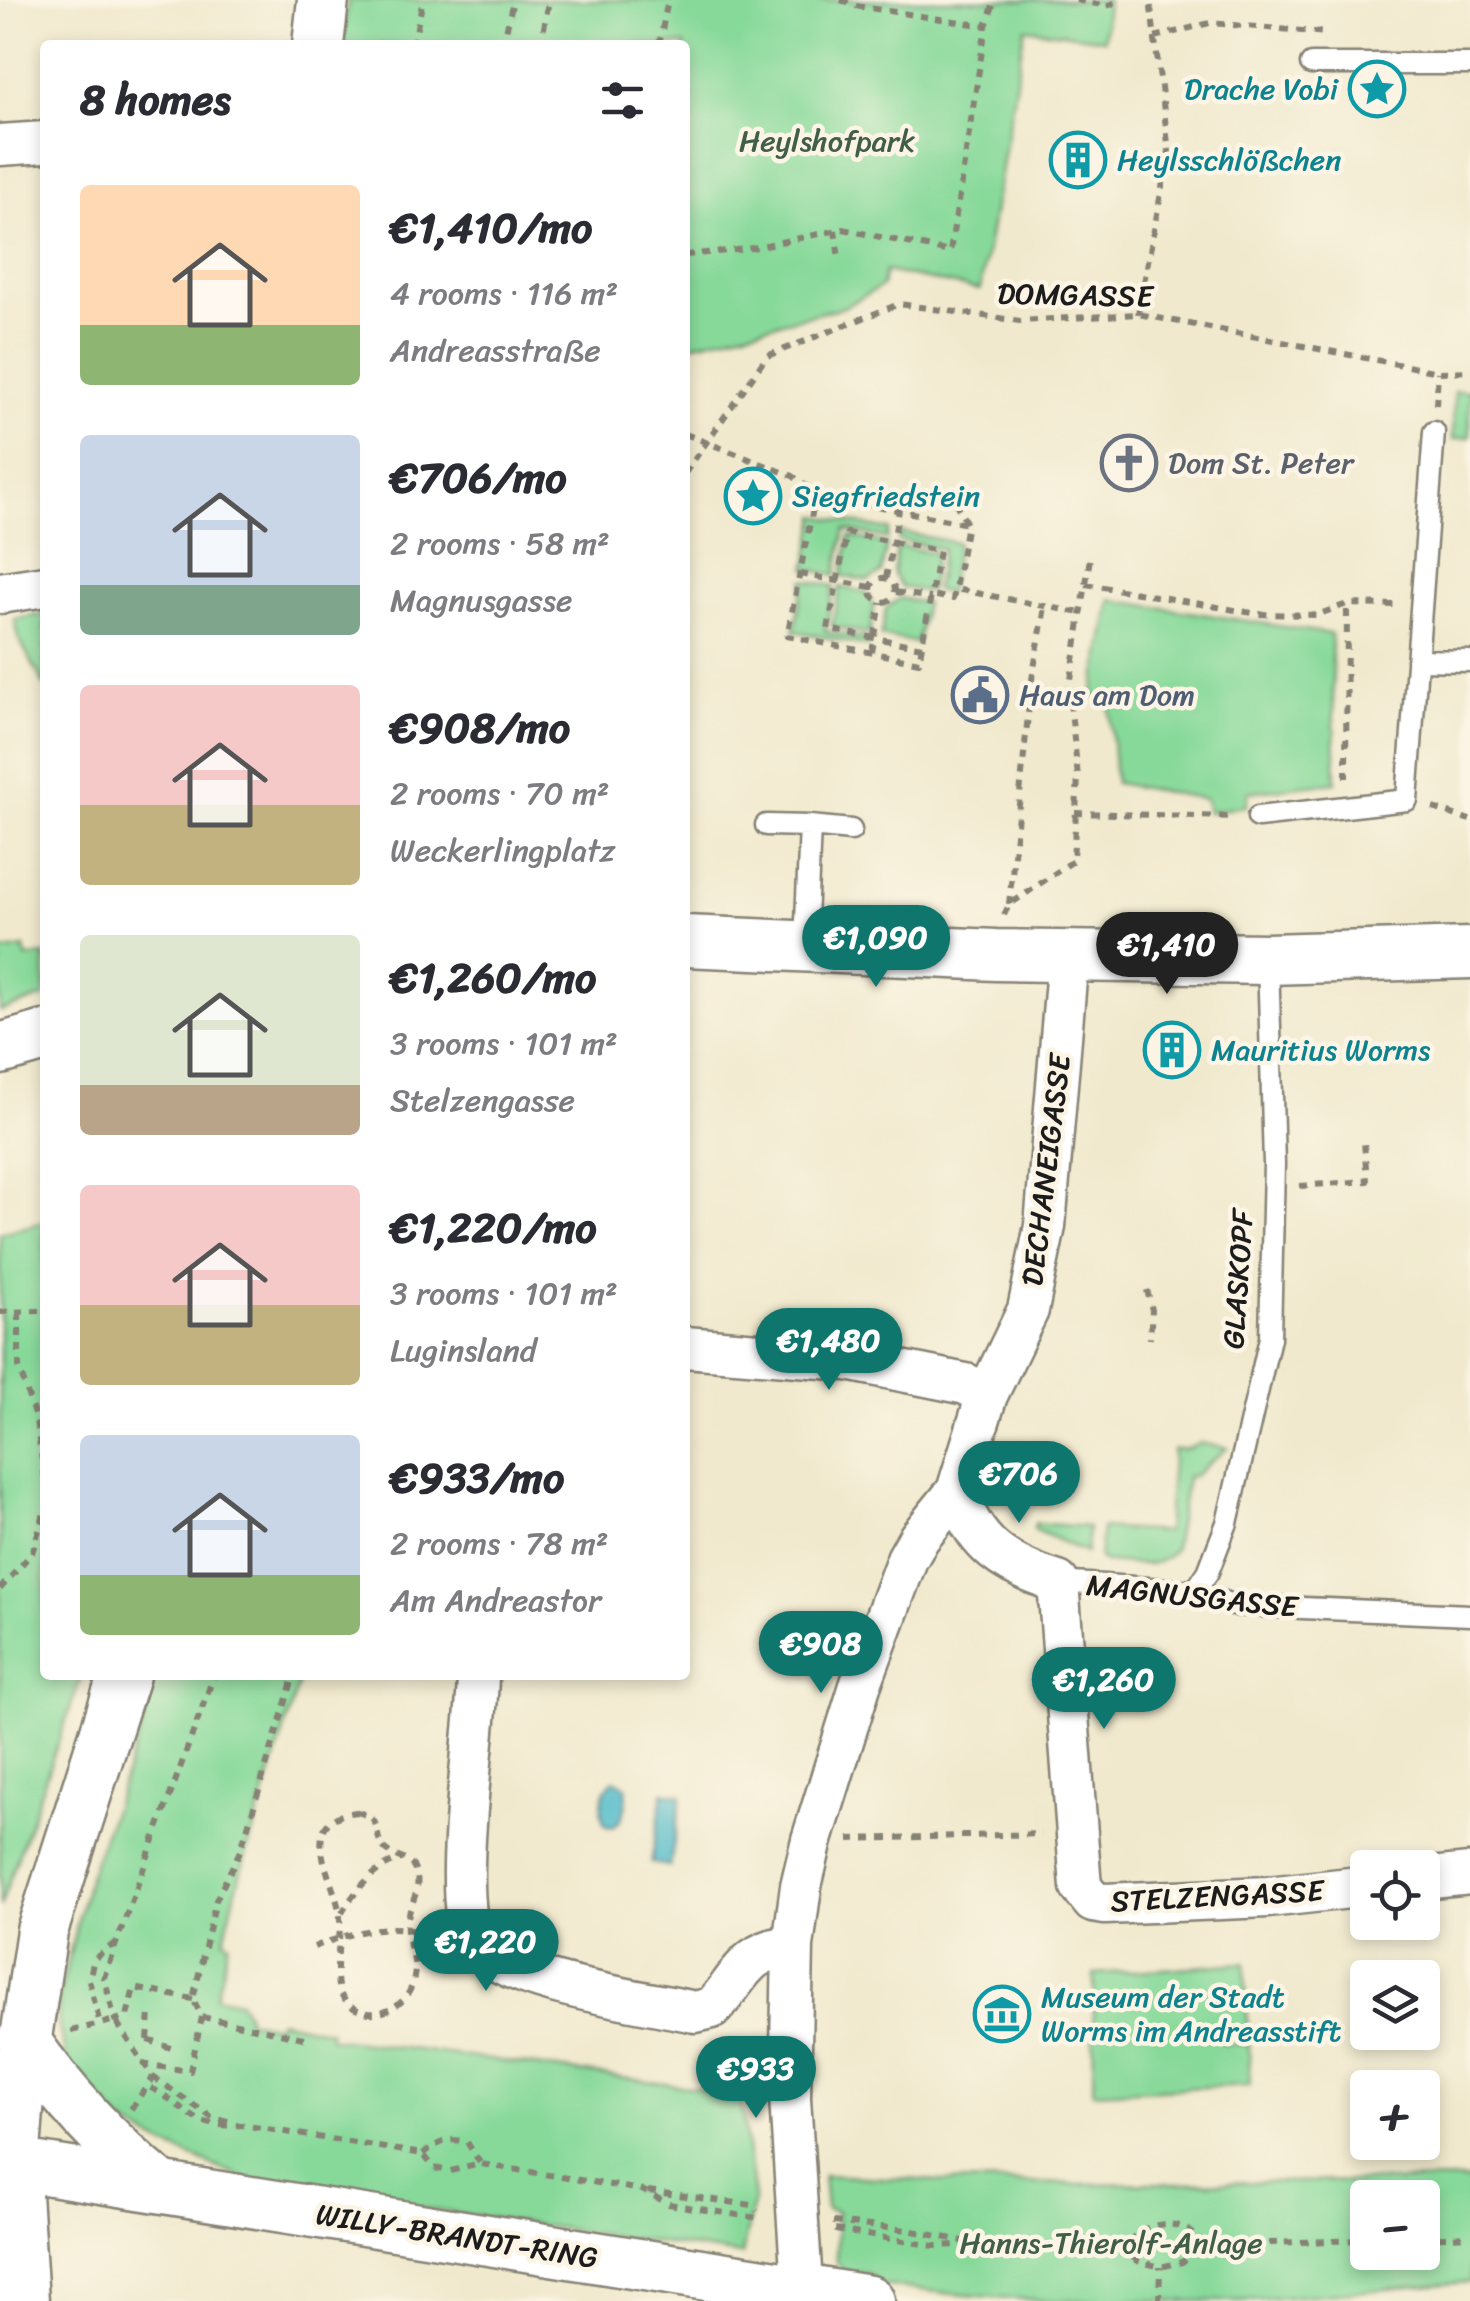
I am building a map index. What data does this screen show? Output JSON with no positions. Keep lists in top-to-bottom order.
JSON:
{
  "streets": {
    "street": [
      "DECHANEIGASSE",
      "MAGNUSGASSE",
      "STELZENGASSE",
      "WILLY-BRANDT-RING"
    ],
    "lane": ["GLASKOPF"],
    "path": ["DOMGASSE"]
  },
  "crossings": [
    ["DECHANEIGASSE", "MAGNUSGASSE"],
    ["GLASKOPF", "MAGNUSGASSE"],
    ["MAGNUSGASSE", "STELZENGASSE"]
  ],
  "parks": ["Heylshofpark", "Hanns-Thierolf-Anlage"],
  "places": {
    "place": ["Drache Vobi", "Siegfriedstein"],
    "building": ["Heylsschlößchen", "Mauritius Worms"],
    "church": ["Dom St. Peter"],
    "public building": ["Haus am Dom"],
    "museum": ["Museum der Stadt Worms im Andreasstift"]
  },
  "page": {
    "heading": "8 homes",
    "list": [
      {
        "name": "€1,410/mo",
        "note": "4 rooms · 116 m² · Andreasstraße"
      },
      {
        "name": "€706/mo",
        "note": "2 rooms · 58 m² · Magnusgasse"
      },
      {
        "name": "€908/mo",
        "note": "2 rooms · 70 m² · Weckerlingplatz"
      },
      {
        "name": "€1,260/mo",
        "note": "3 rooms · 101 m² · Stelzengasse"
      },
      {
        "name": "€1,220/mo",
        "note": "3 rooms · 101 m² · Luginsland"
      },
      {
        "name": "€933/mo",
        "note": "2 rooms · 78 m² · Am Andreastor"
      }
    ],
    "price": [
      "€1,090",
      "€1,410",
      "€1,480",
      "€706",
      "€908",
      "€1,260",
      "€1,220",
      "€933"
    ],
    "map_buttons": ["+", "−"]
  }
}
